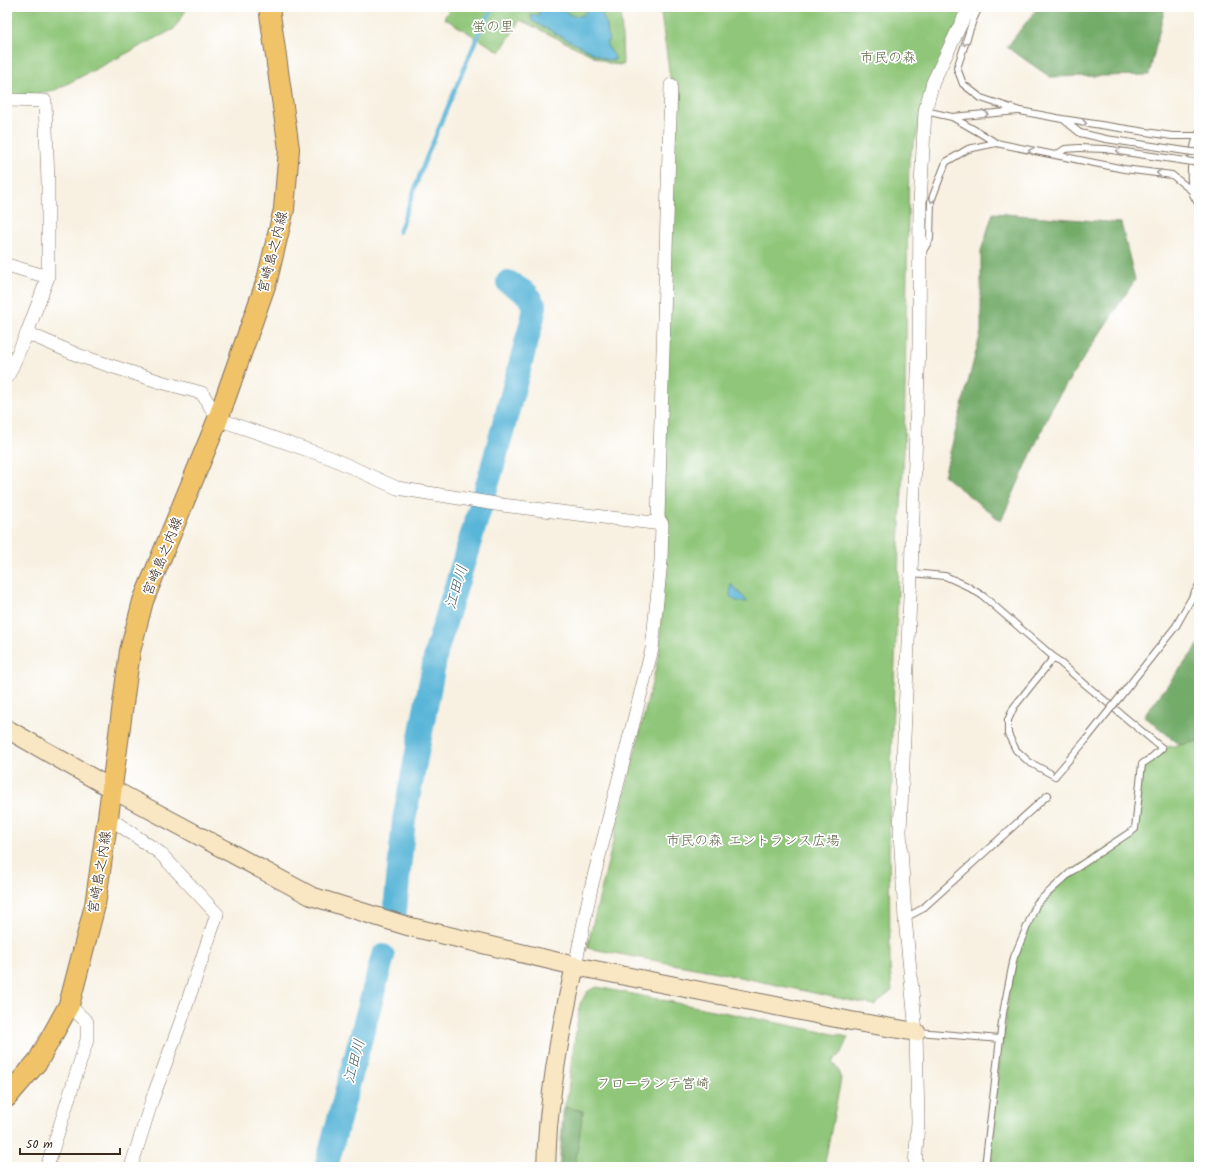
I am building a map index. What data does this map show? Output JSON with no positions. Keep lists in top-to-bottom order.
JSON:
{
  "streets": {
    "main road": ["宮崎島之内線"]
  },
  "water": ["江田川"],
  "parks": [
    "蛍の里",
    "市民の森",
    "市民の森 エントランス広場",
    "フローランテ宮崎"
  ],
  "scale_bar": "50 m"
}
